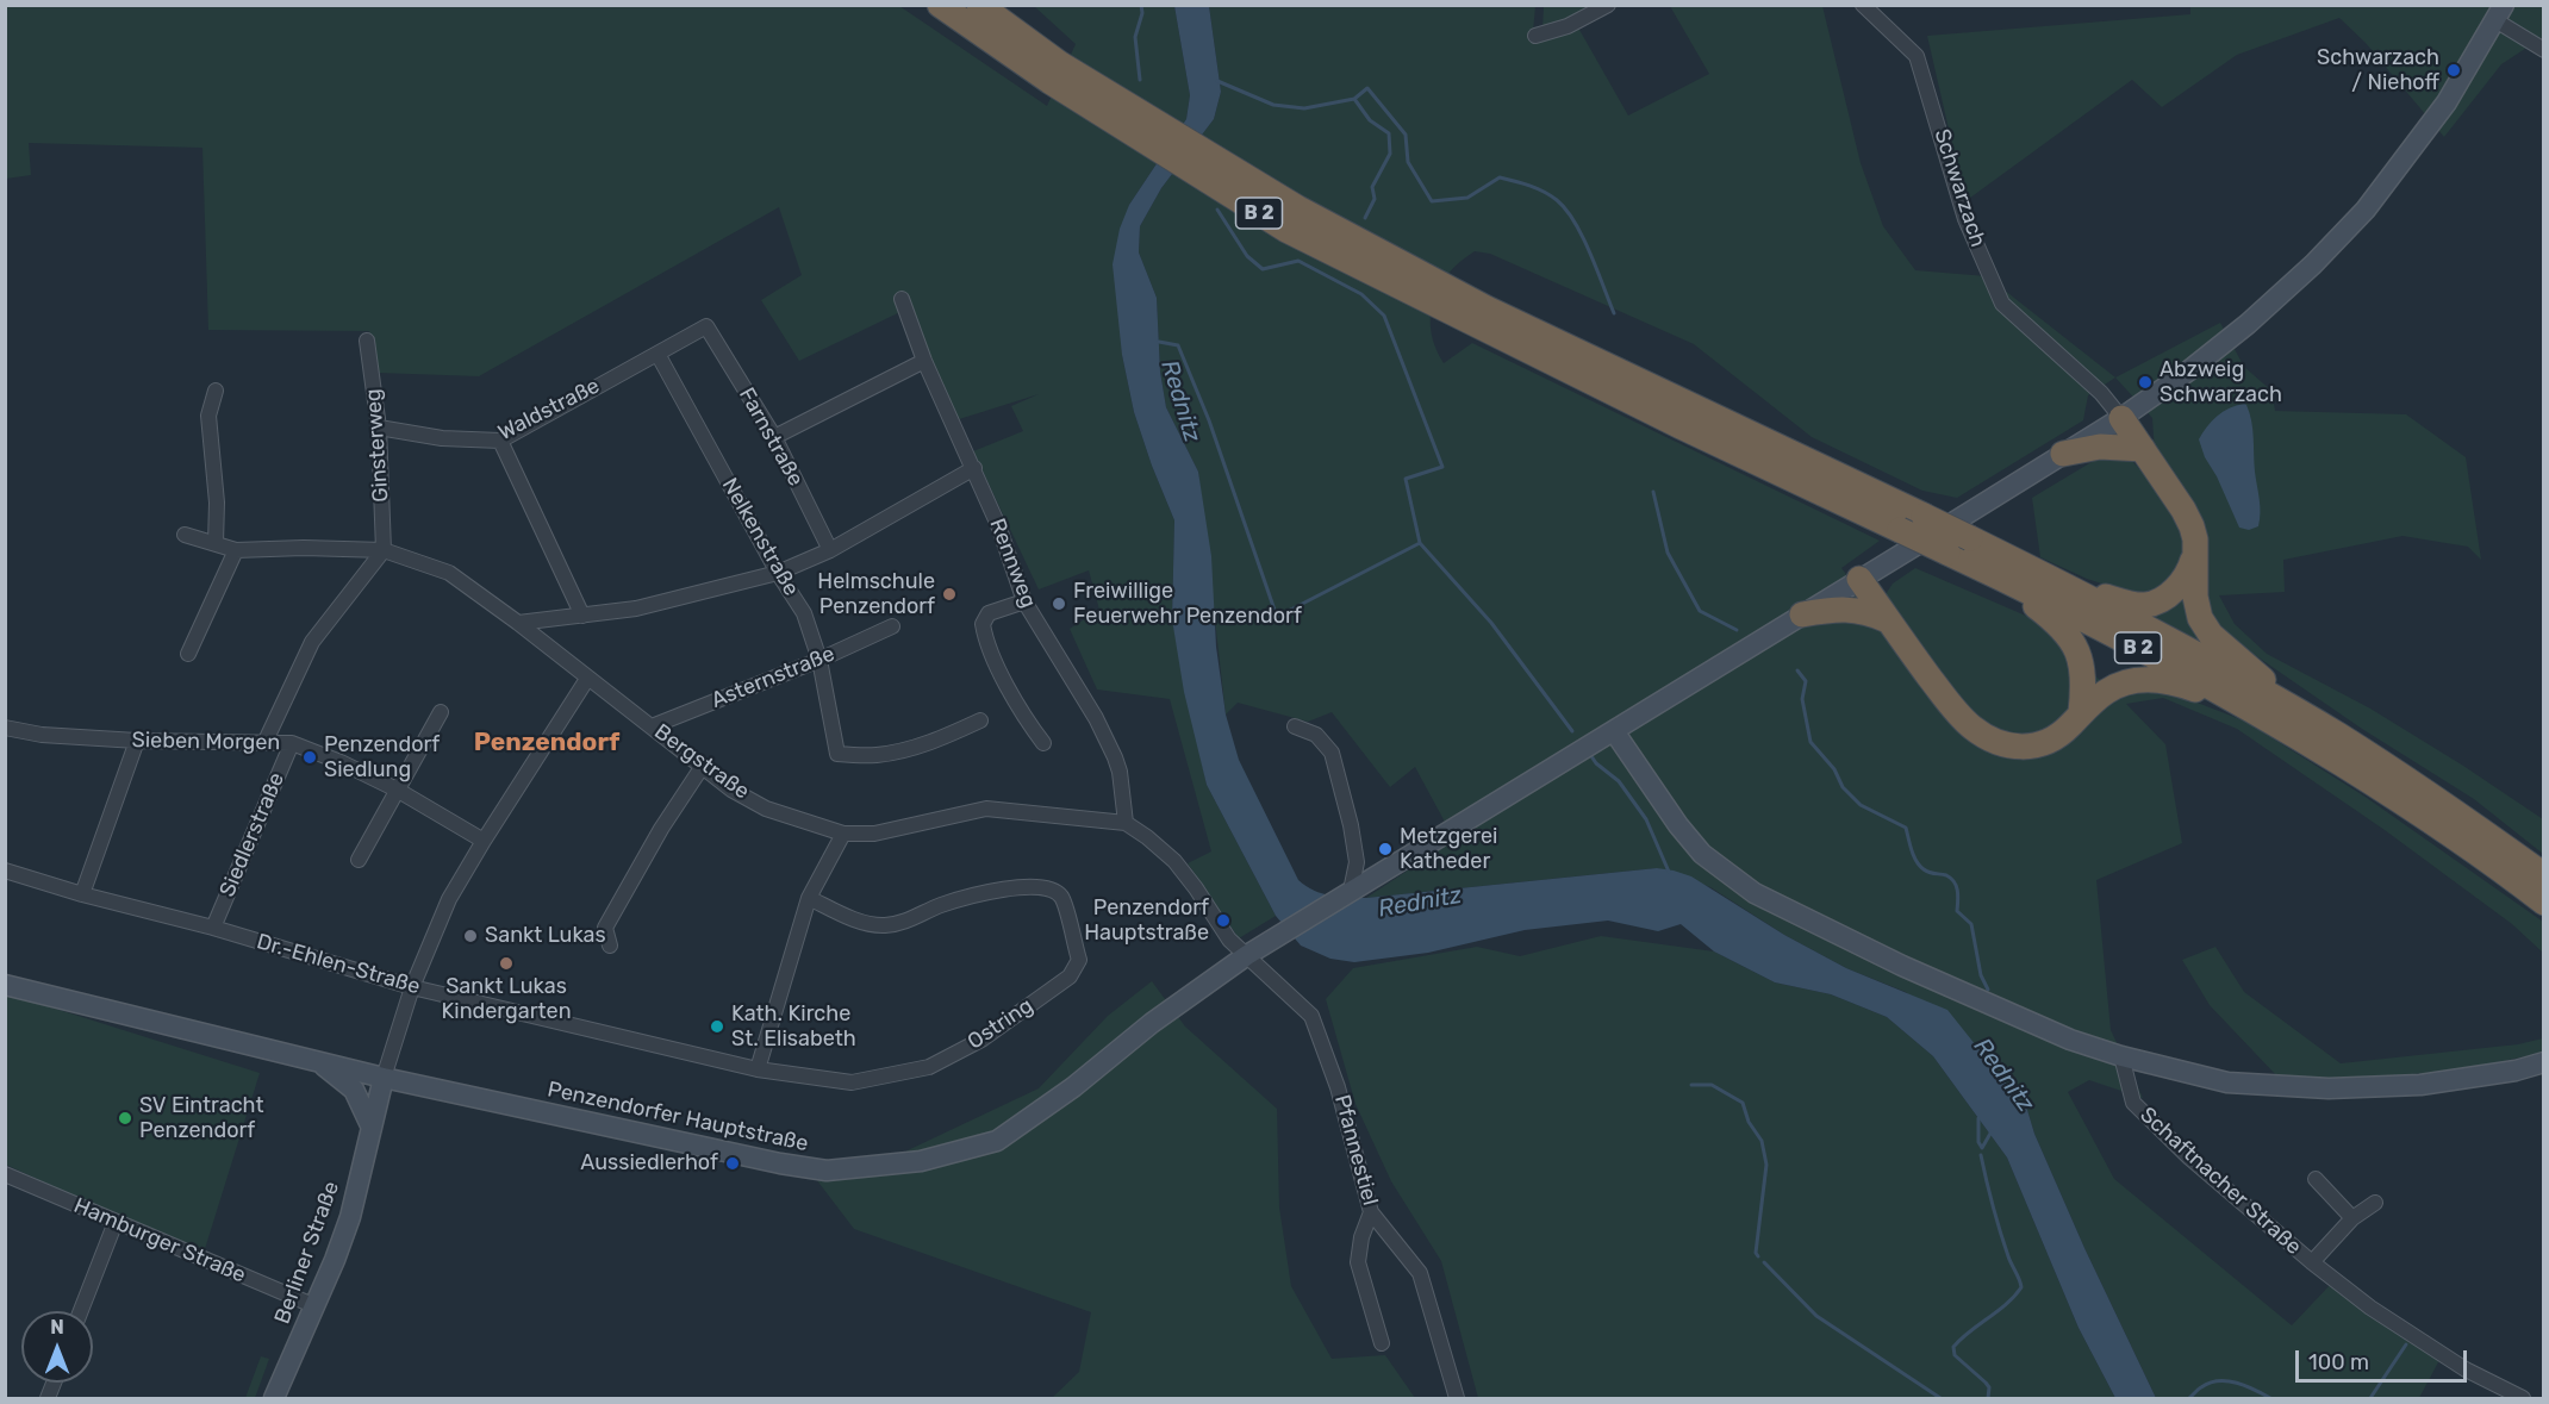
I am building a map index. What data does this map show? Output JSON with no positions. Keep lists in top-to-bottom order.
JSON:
{
  "streets": {
    "highway": ["B 2"],
    "main road": ["Penzendorfer Hauptstraße", "Berliner Straße"],
    "street": [
      "Schwarzach",
      "Waldstraße",
      "Farnstraße",
      "Ginsterweg",
      "Nelkenstraße",
      "Rennweg",
      "Asternstraße",
      "Sieben Morgen",
      "Bergstraße",
      "Siedlerstraße",
      "Dr.-Ehlen-Straße",
      "Ostring",
      "Pfannestiel",
      "Schaftnacher Straße",
      "Hamburger Straße"
    ]
  },
  "crossings": [
    ["Schwarzach", "Penzendorfer Hauptstraße"],
    ["Waldstraße", "Farnstraße"],
    ["Waldstraße", "Ginsterweg"],
    ["Waldstraße", "Nelkenstraße"],
    ["Ginsterweg", "Bergstraße"],
    ["Ginsterweg", "Siedlerstraße"],
    ["Nelkenstraße", "Asternstraße"],
    ["Rennweg", "Bergstraße"],
    ["Asternstraße", "Bergstraße"],
    ["Sieben Morgen", "Siedlerstraße"],
    ["Bergstraße", "Siedlerstraße"],
    ["Siedlerstraße", "Dr.-Ehlen-Straße"],
    ["Dr.-Ehlen-Straße", "Ostring"],
    ["Penzendorfer Hauptstraße", "Pfannestiel"],
    ["Penzendorfer Hauptstraße", "Berliner Straße"],
    ["Hamburger Straße", "Berliner Straße"]
  ],
  "districts": ["Penzendorf"],
  "water": ["Rednitz"],
  "places": [
    "Schwarzach / Niehoff",
    "Abzweig Schwarzach",
    "Helmschule Penzendorf",
    "Freiwillige Feuerwehr Penzendorf",
    "Penzendorf Siedlung",
    "Metzgerei Katheder",
    "Penzendorf Hauptstraße",
    "Sankt Lukas",
    "Sankt Lukas Kindergarten",
    "Kath. Kirche St. Elisabeth",
    "SV Eintracht Penzendorf",
    "Aussiedlerhof"
  ],
  "scale_bar": "100 m",
  "north": "top"
}
